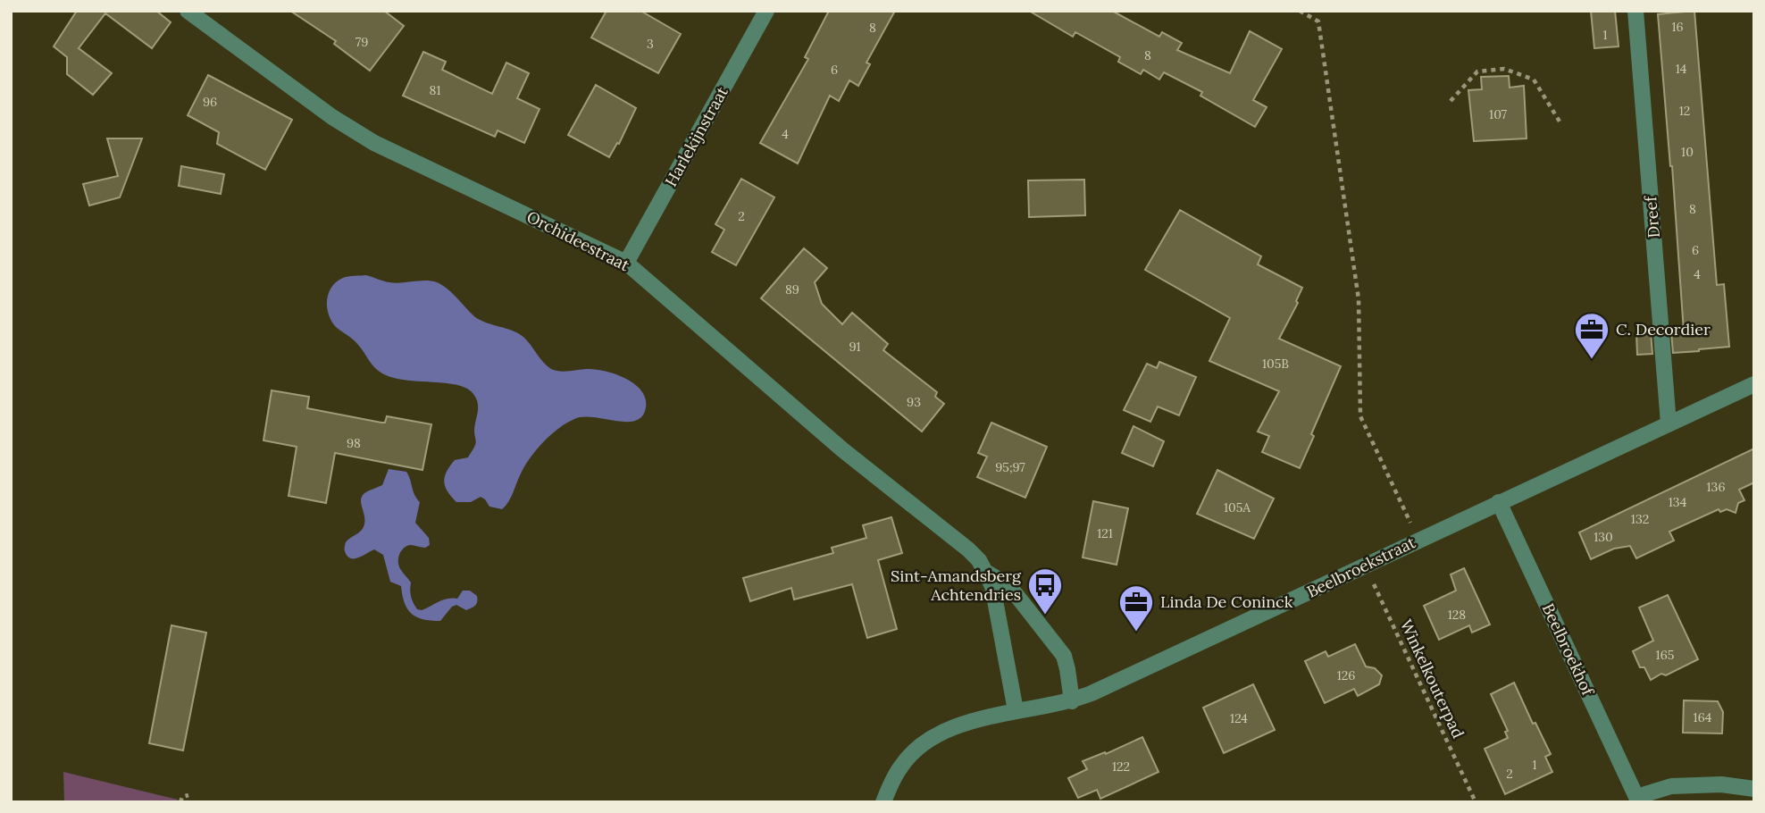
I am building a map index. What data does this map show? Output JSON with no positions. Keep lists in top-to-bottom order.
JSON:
{
  "streets": {
    "street": [
      "Harlekijnstraat",
      "Dreef",
      "Orchideestraat",
      "Beelbroekstraat",
      "Beelbroekhof"
    ],
    "path": ["Winkelkouterpad"]
  },
  "crossings": [
    ["Harlekijnstraat", "Orchideestraat"],
    ["Dreef", "Beelbroekstraat"],
    ["Orchideestraat", "Beelbroekstraat"],
    ["Beelbroekstraat", "Beelbroekhof"],
    ["Beelbroekstraat", "Winkelkouterpad"]
  ],
  "places": {
    "office": ["C. Decordier", "Linda De Coninck"],
    "bus stop": ["Sint-Amandsberg Achtendries"]
  },
  "house_numbers": [
    "16",
    "8",
    "1",
    "79",
    "3",
    "8",
    "14",
    "6",
    "81",
    "96",
    "12",
    "107",
    "4",
    "10",
    "8",
    "2",
    "6",
    "4",
    "89",
    "91",
    "105B",
    "93",
    "98",
    "95;97",
    "136",
    "134",
    "105A",
    "132",
    "121",
    "130",
    "128",
    "165",
    "126",
    "164",
    "124",
    "1",
    "122",
    "2"
  ]
}
